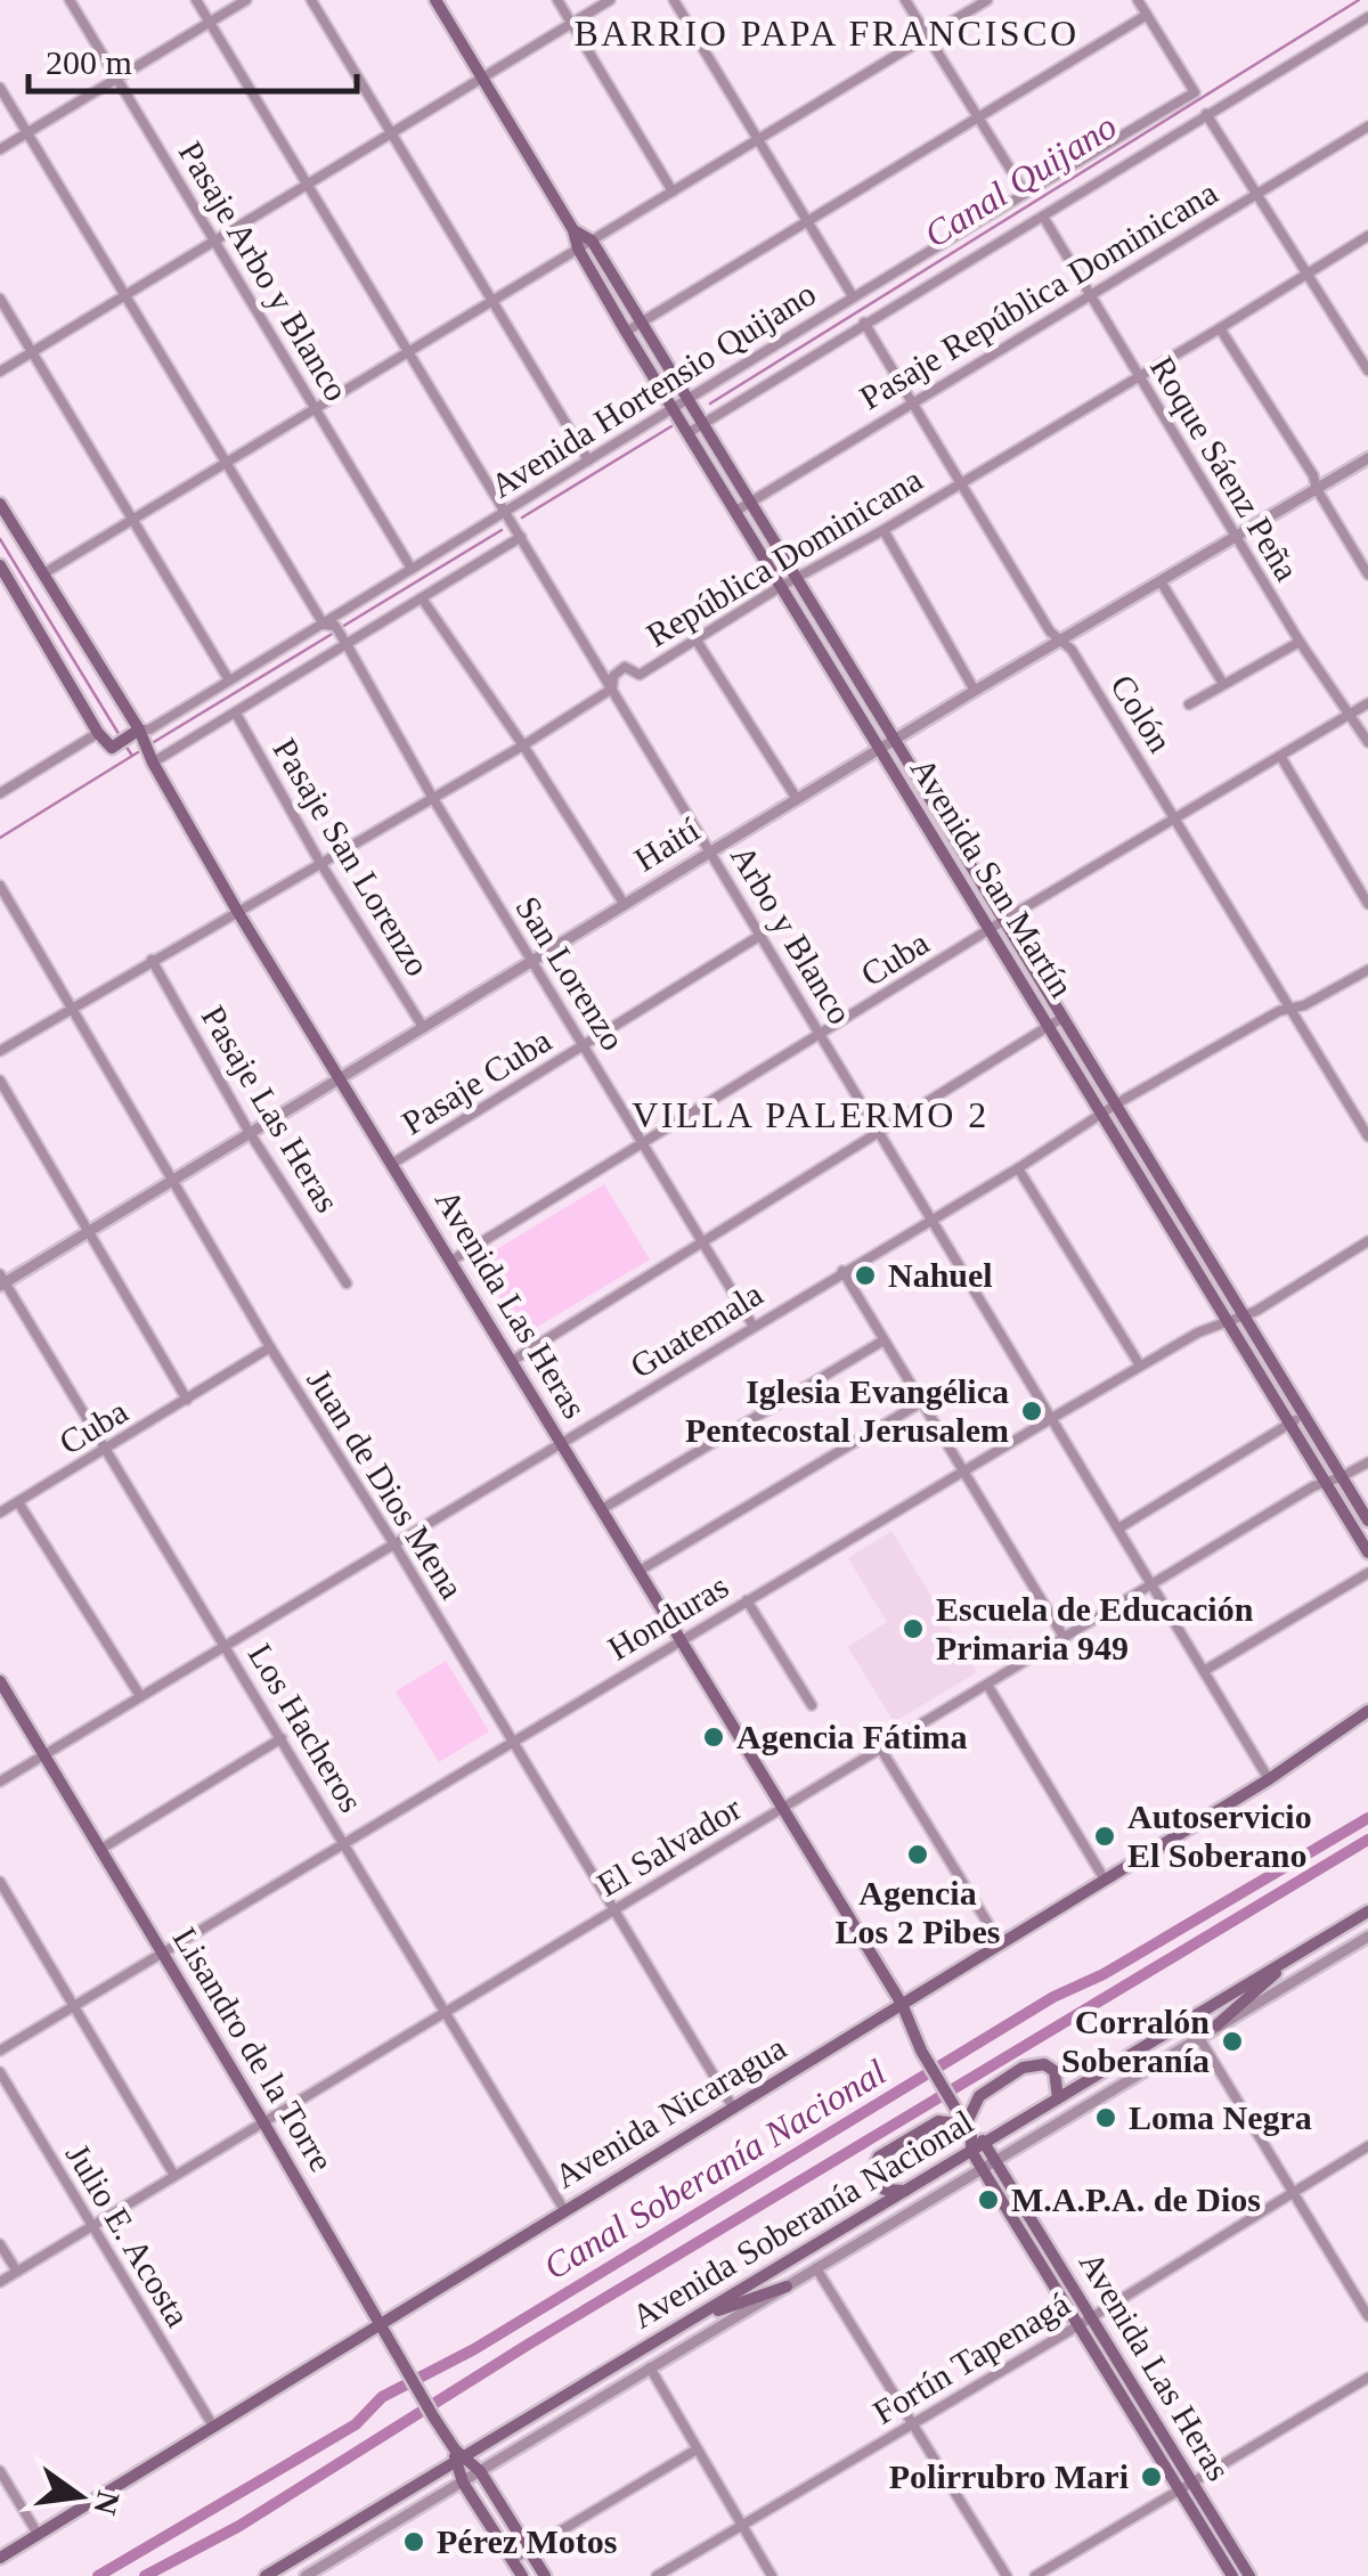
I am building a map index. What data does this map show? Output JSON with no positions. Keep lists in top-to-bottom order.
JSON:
{
  "streets": {
    "main road": [
      "Avenida San Martín",
      "Avenida Las Heras",
      "Lisandro de la Torre",
      "Avenida Nicaragua",
      "Avenida Soberanía Nacional"
    ],
    "street": [
      "Pasaje Arbo y Blanco",
      "Pasaje República Dominicana",
      "Avenida Hortensio Quijano",
      "Roque Sáenz Peña",
      "República Dominicana",
      "Colón",
      "Haití",
      "Pasaje San Lorenzo",
      "Arbo y Blanco",
      "Cuba",
      "San Lorenzo",
      "Pasaje Cuba",
      "Pasaje Las Heras",
      "Guatemala",
      "Juan de Dios Mena",
      "Honduras",
      "Los Hacheros",
      "El Salvador",
      "Julio E. Acosta",
      "Fortín Tapenagá"
    ]
  },
  "crossings": [
    ["Pasaje Arbo y Blanco", "Avenida Hortensio Quijano"],
    ["Pasaje República Dominicana", "Roque Sáenz Peña"],
    ["Pasaje República Dominicana", "Colón"],
    ["Pasaje República Dominicana", "Avenida San Martín"],
    ["Avenida Hortensio Quijano", "Roque Sáenz Peña"],
    ["Avenida Hortensio Quijano", "Colón"],
    ["Avenida Hortensio Quijano", "Pasaje San Lorenzo"],
    ["Avenida Hortensio Quijano", "Avenida San Martín"],
    ["Avenida Hortensio Quijano", "Arbo y Blanco"],
    ["Avenida Hortensio Quijano", "San Lorenzo"],
    ["Avenida Hortensio Quijano", "Avenida Las Heras"],
    ["Roque Sáenz Peña", "República Dominicana"],
    ["Roque Sáenz Peña", "Haití"],
    ["Roque Sáenz Peña", "Cuba"],
    ["República Dominicana", "Colón"],
    ["República Dominicana", "Pasaje San Lorenzo"],
    ["República Dominicana", "Avenida San Martín"],
    ["República Dominicana", "Arbo y Blanco"],
    ["República Dominicana", "San Lorenzo"],
    ["República Dominicana", "Pasaje Las Heras"],
    ["República Dominicana", "Avenida Las Heras"],
    ["República Dominicana", "Juan de Dios Mena"],
    ["Colón", "Haití"],
    ["Colón", "Cuba"],
    ["Colón", "Guatemala"],
    ["Haití", "Pasaje San Lorenzo"],
    ["Haití", "Avenida San Martín"],
    ["Haití", "Arbo y Blanco"],
    ["Haití", "San Lorenzo"],
    ["Haití", "Pasaje Las Heras"],
    ["Haití", "Avenida Las Heras"],
    ["Haití", "Juan de Dios Mena"],
    ["Haití", "Los Hacheros"],
    ["Avenida San Martín", "Cuba"],
    ["Avenida San Martín", "Guatemala"],
    ["Avenida San Martín", "Honduras"],
    ["Avenida San Martín", "El Salvador"],
    ["Arbo y Blanco", "Cuba"],
    ["Arbo y Blanco", "Pasaje Cuba"],
    ["Arbo y Blanco", "Guatemala"],
    ["Arbo y Blanco", "Honduras"],
    ["Arbo y Blanco", "El Salvador"],
    ["Arbo y Blanco", "Avenida Nicaragua"],
    ["Cuba", "San Lorenzo"],
    ["Cuba", "Avenida Las Heras"],
    ["Cuba", "Juan de Dios Mena"],
    ["Cuba", "Los Hacheros"],
    ["San Lorenzo", "Pasaje Cuba"],
    ["San Lorenzo", "Guatemala"],
    ["Pasaje Cuba", "Avenida Las Heras"],
    ["Avenida Las Heras", "Guatemala"],
    ["Avenida Las Heras", "Honduras"],
    ["Avenida Las Heras", "El Salvador"],
    ["Avenida Las Heras", "Avenida Nicaragua"],
    ["Avenida Las Heras", "Avenida Soberanía Nacional"],
    ["Avenida Las Heras", "Fortín Tapenagá"],
    ["Guatemala", "Juan de Dios Mena"],
    ["Guatemala", "Los Hacheros"],
    ["Guatemala", "Lisandro de la Torre"],
    ["Juan de Dios Mena", "Honduras"],
    ["Juan de Dios Mena", "El Salvador"],
    ["Juan de Dios Mena", "Avenida Nicaragua"],
    ["Honduras", "Los Hacheros"],
    ["Honduras", "Lisandro de la Torre"],
    ["Los Hacheros", "El Salvador"],
    ["Los Hacheros", "Avenida Nicaragua"],
    ["El Salvador", "Lisandro de la Torre"],
    ["El Salvador", "Julio E. Acosta"],
    ["Lisandro de la Torre", "Avenida Nicaragua"],
    ["Lisandro de la Torre", "Avenida Soberanía Nacional"],
    ["Avenida Nicaragua", "Julio E. Acosta"]
  ],
  "districts": ["BARRIO PAPA FRANCISCO", "VILLA PALERMO 2"],
  "water": ["Canal Quijano", "Canal Soberanía Nacional"],
  "places": [
    "Nahuel",
    "Iglesia Evangélica Pentecostal Jerusalem",
    "Escuela de Educación Primaria 949",
    "Agencia Fátima",
    "Autoservicio El Soberano",
    "Agencia Los 2 Pibes",
    "Corralón Soberanía",
    "Loma Negra",
    "M.A.P.A. de Dios",
    "Polirrubro Mari",
    "Pérez Motos"
  ],
  "scale_bar": "200 m",
  "north": "right"
}
